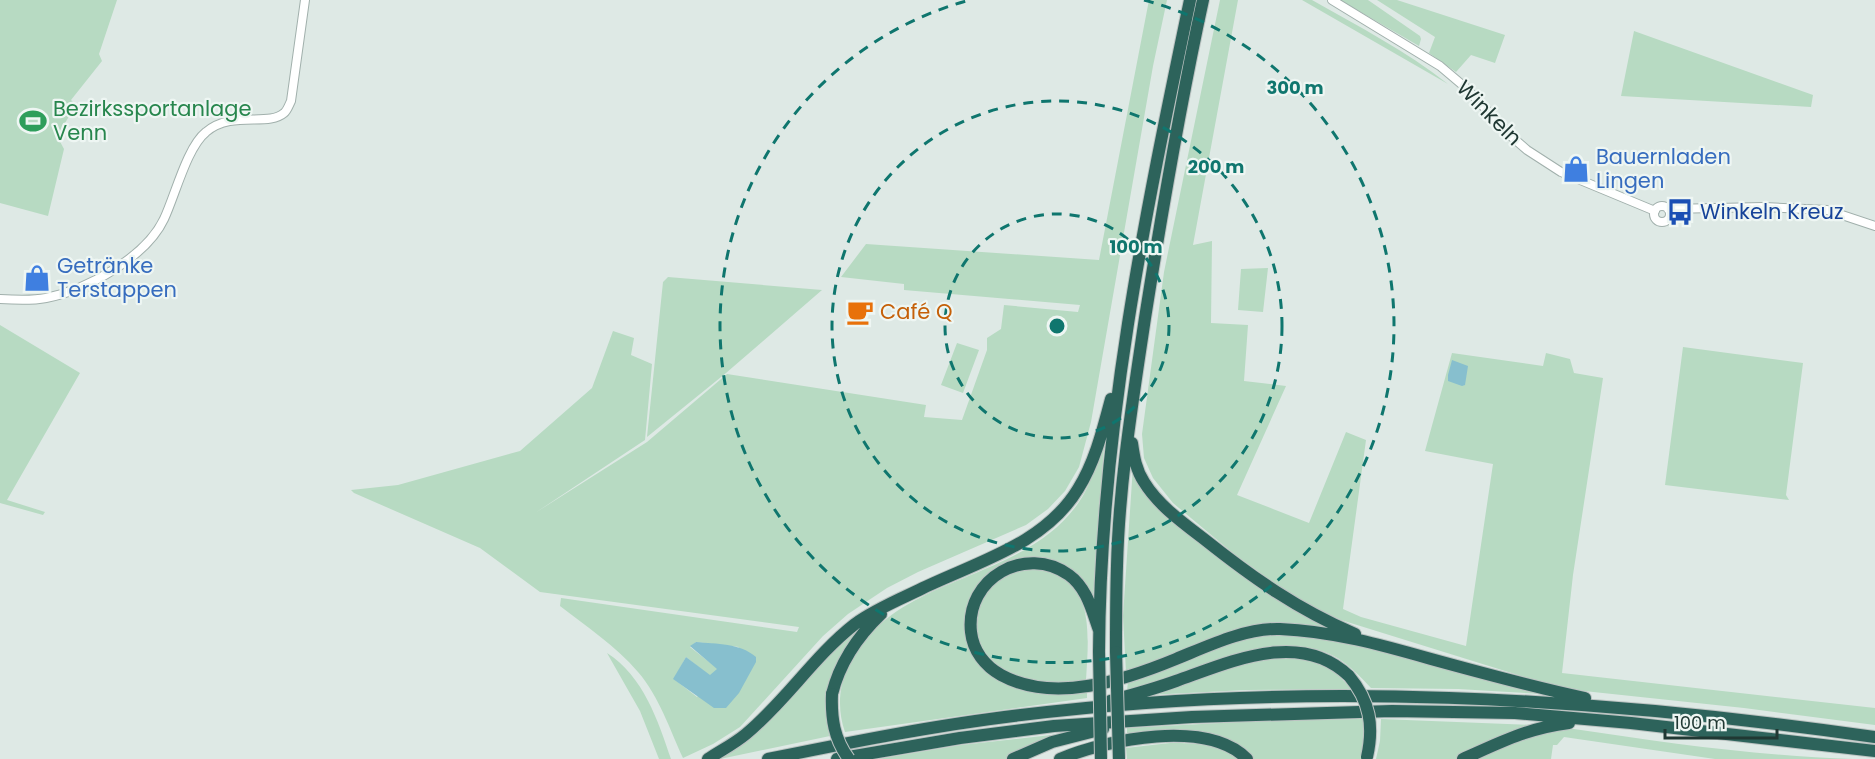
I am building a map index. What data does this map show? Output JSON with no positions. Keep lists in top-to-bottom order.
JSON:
{
  "streets": {
    "street": ["Winkeln"]
  },
  "places": {
    "sports": ["Bezirkssportanlage Venn"],
    "shop": ["Bauernladen Lingen", "Getränke Terstappen"],
    "bus stop": ["Winkeln Kreuz"],
    "cafe": ["Café Q"]
  },
  "scale_bar": "100 m",
  "rings": ["300 m", "200 m", "100 m"]
}
